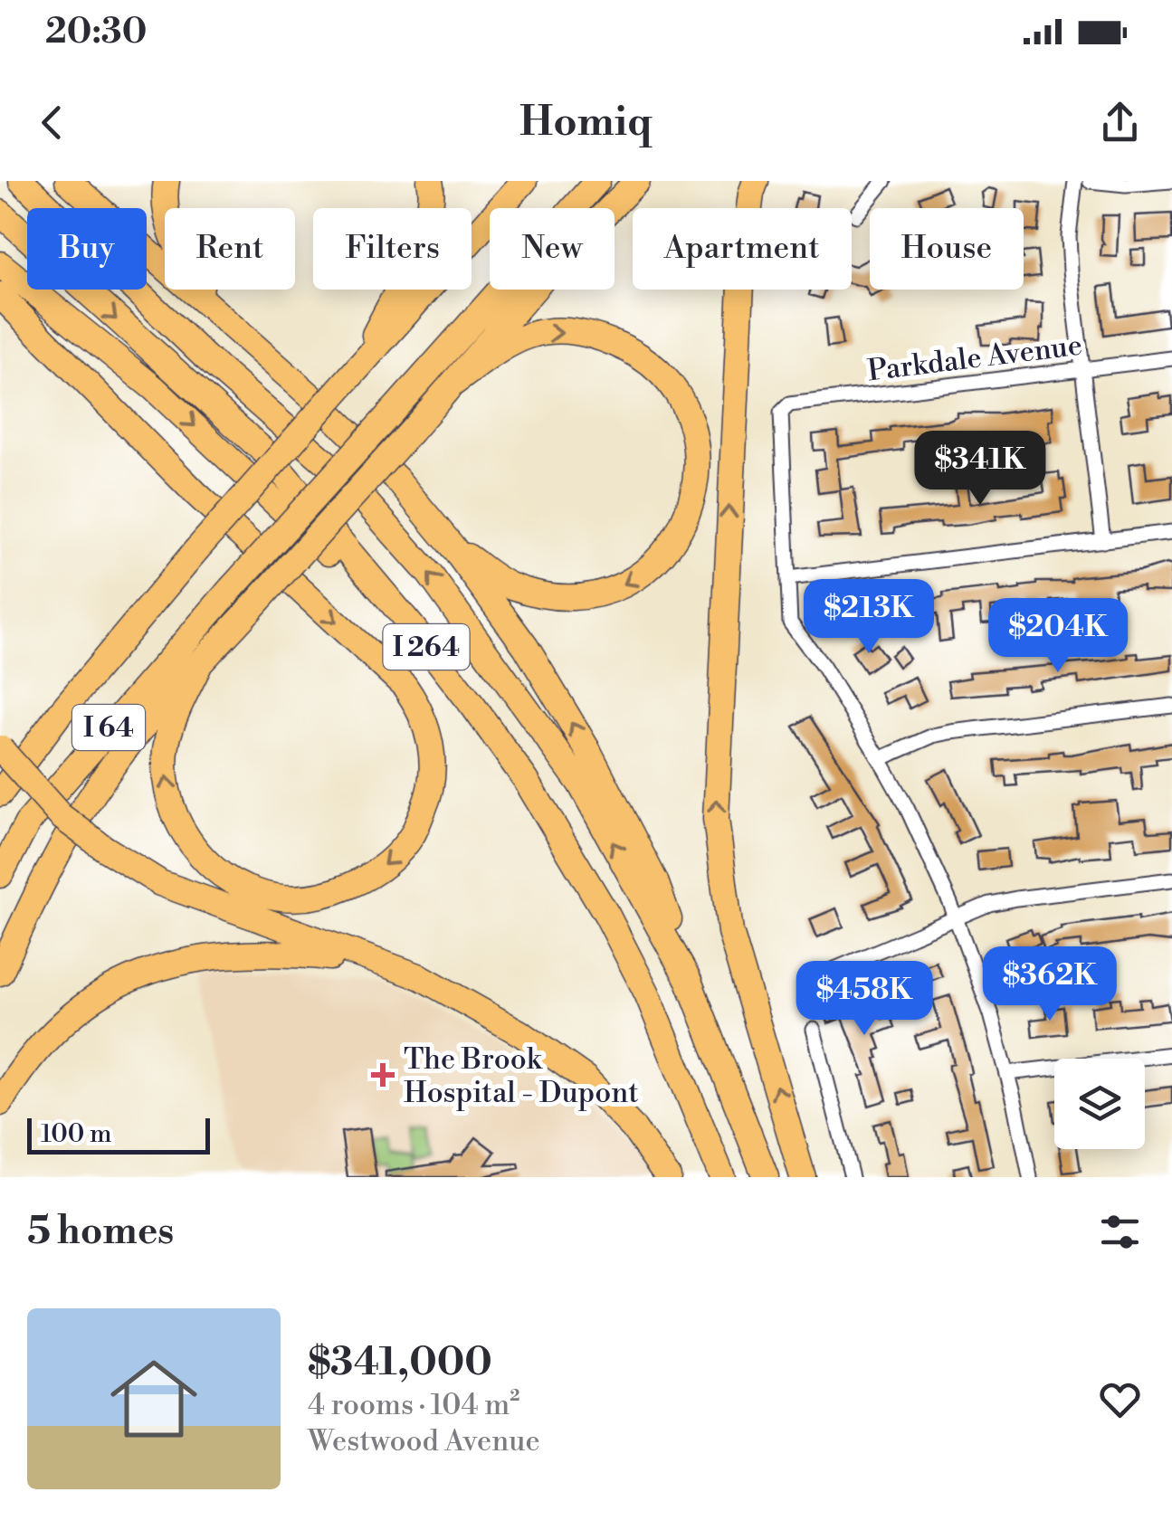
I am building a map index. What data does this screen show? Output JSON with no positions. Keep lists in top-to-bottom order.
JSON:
{
  "streets": {
    "highway": ["I 264", "I 64"],
    "street": ["Parkdale Avenue"]
  },
  "places": {
    "health": ["The Brook Hospital - Dupont"]
  },
  "scale_bar": "100 m",
  "page": {
    "status": "20:30",
    "header": "Homiq",
    "chip": [
      "Buy",
      "Rent",
      "Filters",
      "New",
      "Apartment",
      "House"
    ],
    "price": [
      "$341K",
      "$213K",
      "$204K",
      "$362K",
      "$458K"
    ],
    "scale": "100 m",
    "heading": "5 homes",
    "list": [
      {
        "name": "$341,000",
        "note": "4 rooms · 104 m² · Westwood Avenue"
      }
    ]
  }
}
